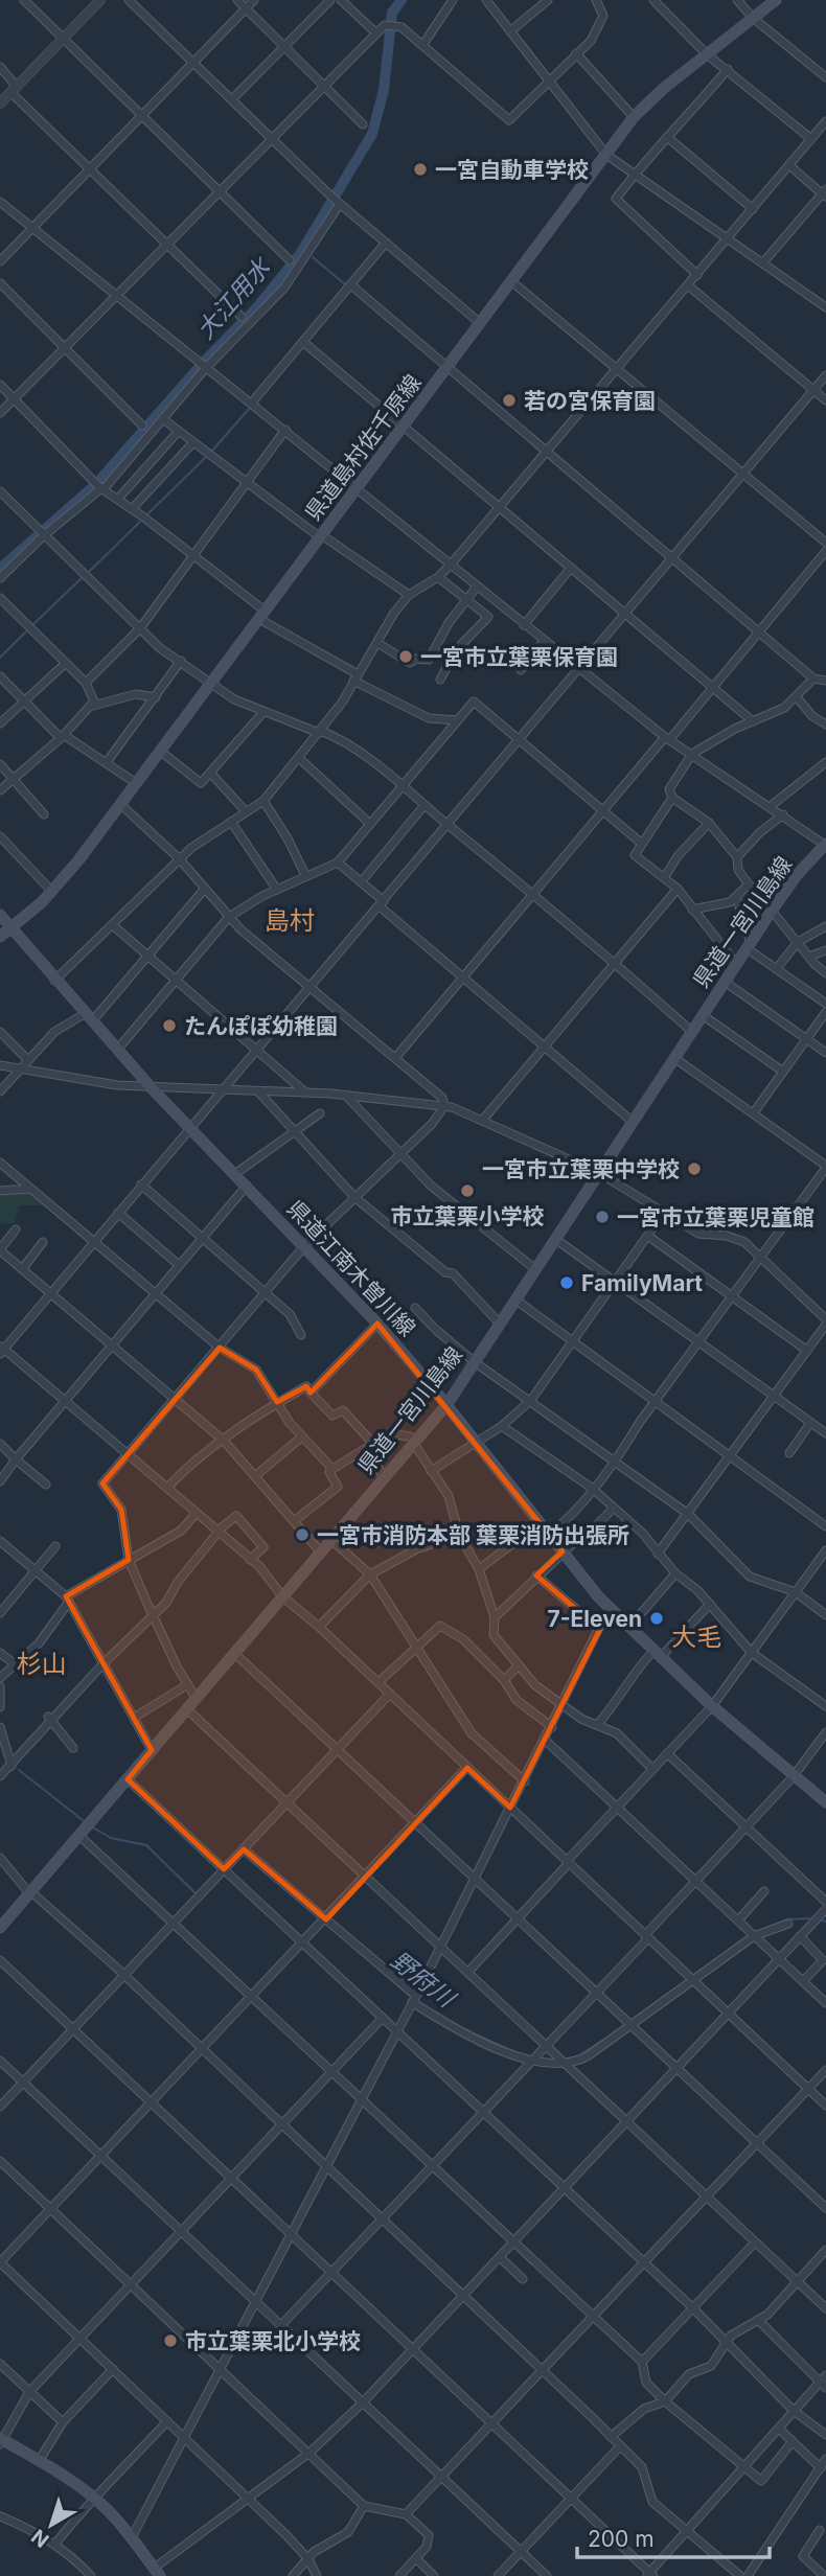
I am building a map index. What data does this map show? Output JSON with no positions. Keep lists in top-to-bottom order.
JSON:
{
  "streets": {
    "main road": ["県道島村佐千原線", "県道一宮川島線", "県道江南木曽川線"]
  },
  "crossings": [
    ["県道島村佐千原線", "県道江南木曽川線"],
    ["県道一宮川島線", "県道江南木曽川線"]
  ],
  "districts": ["島村", "大毛", "杉山"],
  "water": ["大江用水", "野府川"],
  "places": [
    "一宮自動車学校",
    "若の宮保育園",
    "一宮市立葉栗保育園",
    "たんぽぽ幼稚園",
    "一宮市立葉栗中学校",
    "市立葉栗小学校",
    "一宮市立葉栗児童館",
    "FamilyMart",
    "一宮市消防本部 葉栗消防出張所",
    "7-Eleven",
    "市立葉栗北小学校"
  ],
  "scale_bar": "200 m",
  "north": "bottom left"
}
